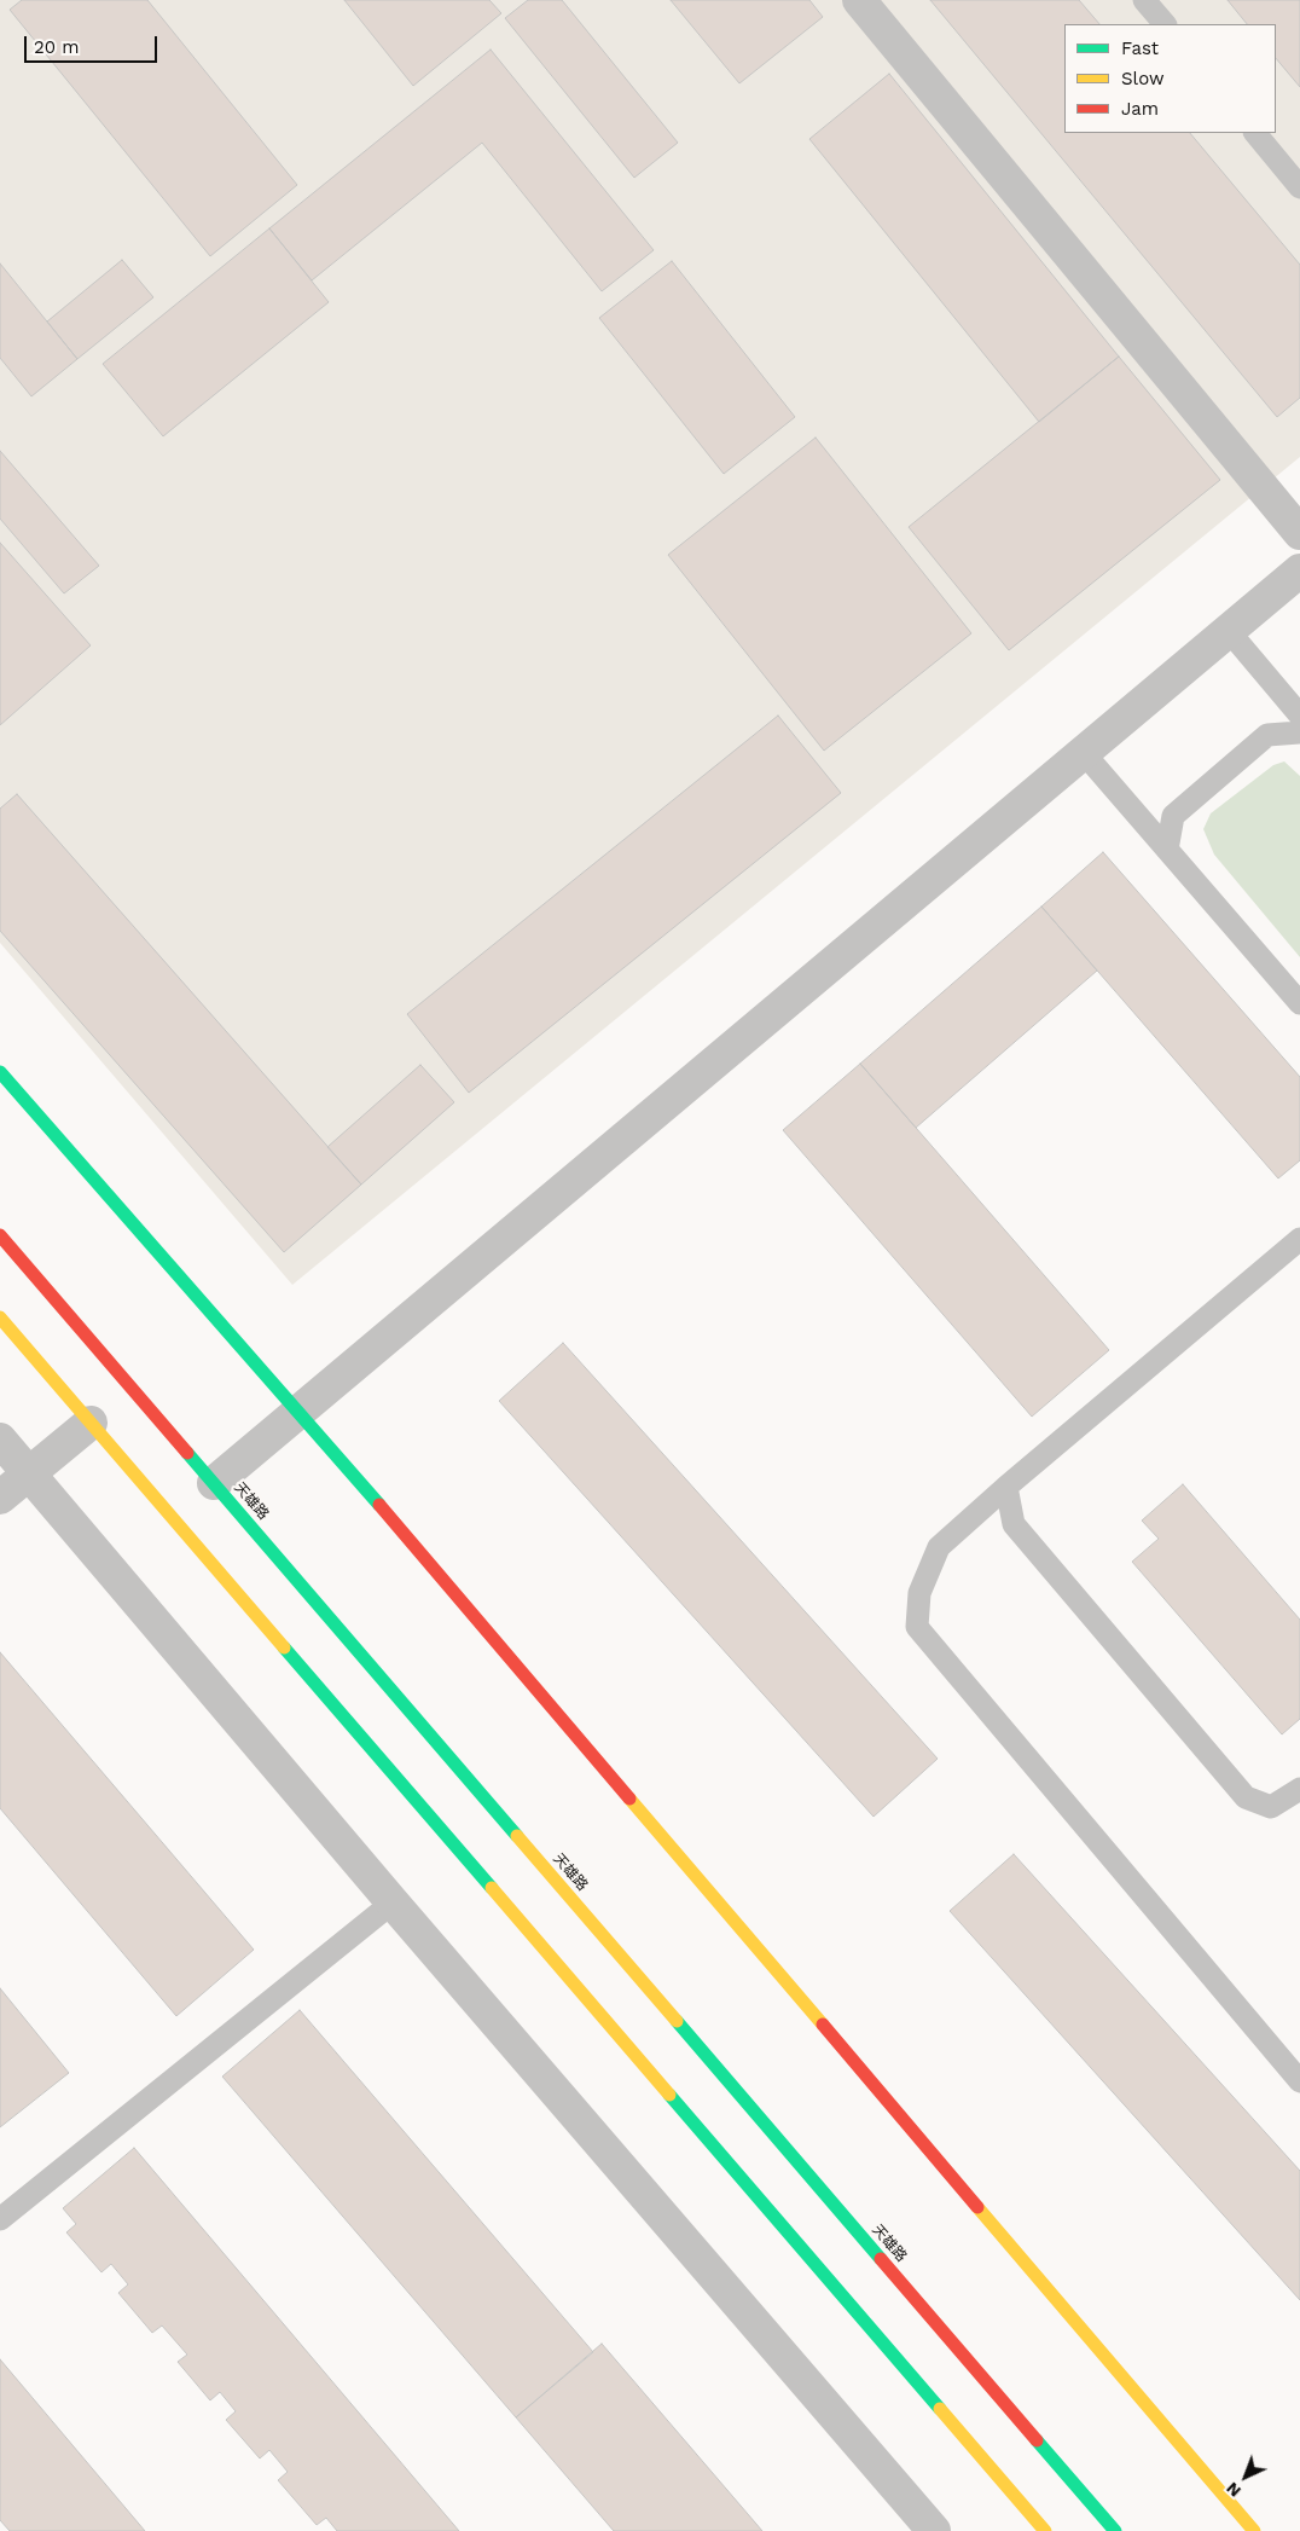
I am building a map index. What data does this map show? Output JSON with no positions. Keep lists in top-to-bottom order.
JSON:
{
  "streets": {
    "main road": ["天雄路"]
  },
  "legend": ["Fast", "Slow", "Jam"],
  "scale_bar": "20 m",
  "north": "bottom left"
}
